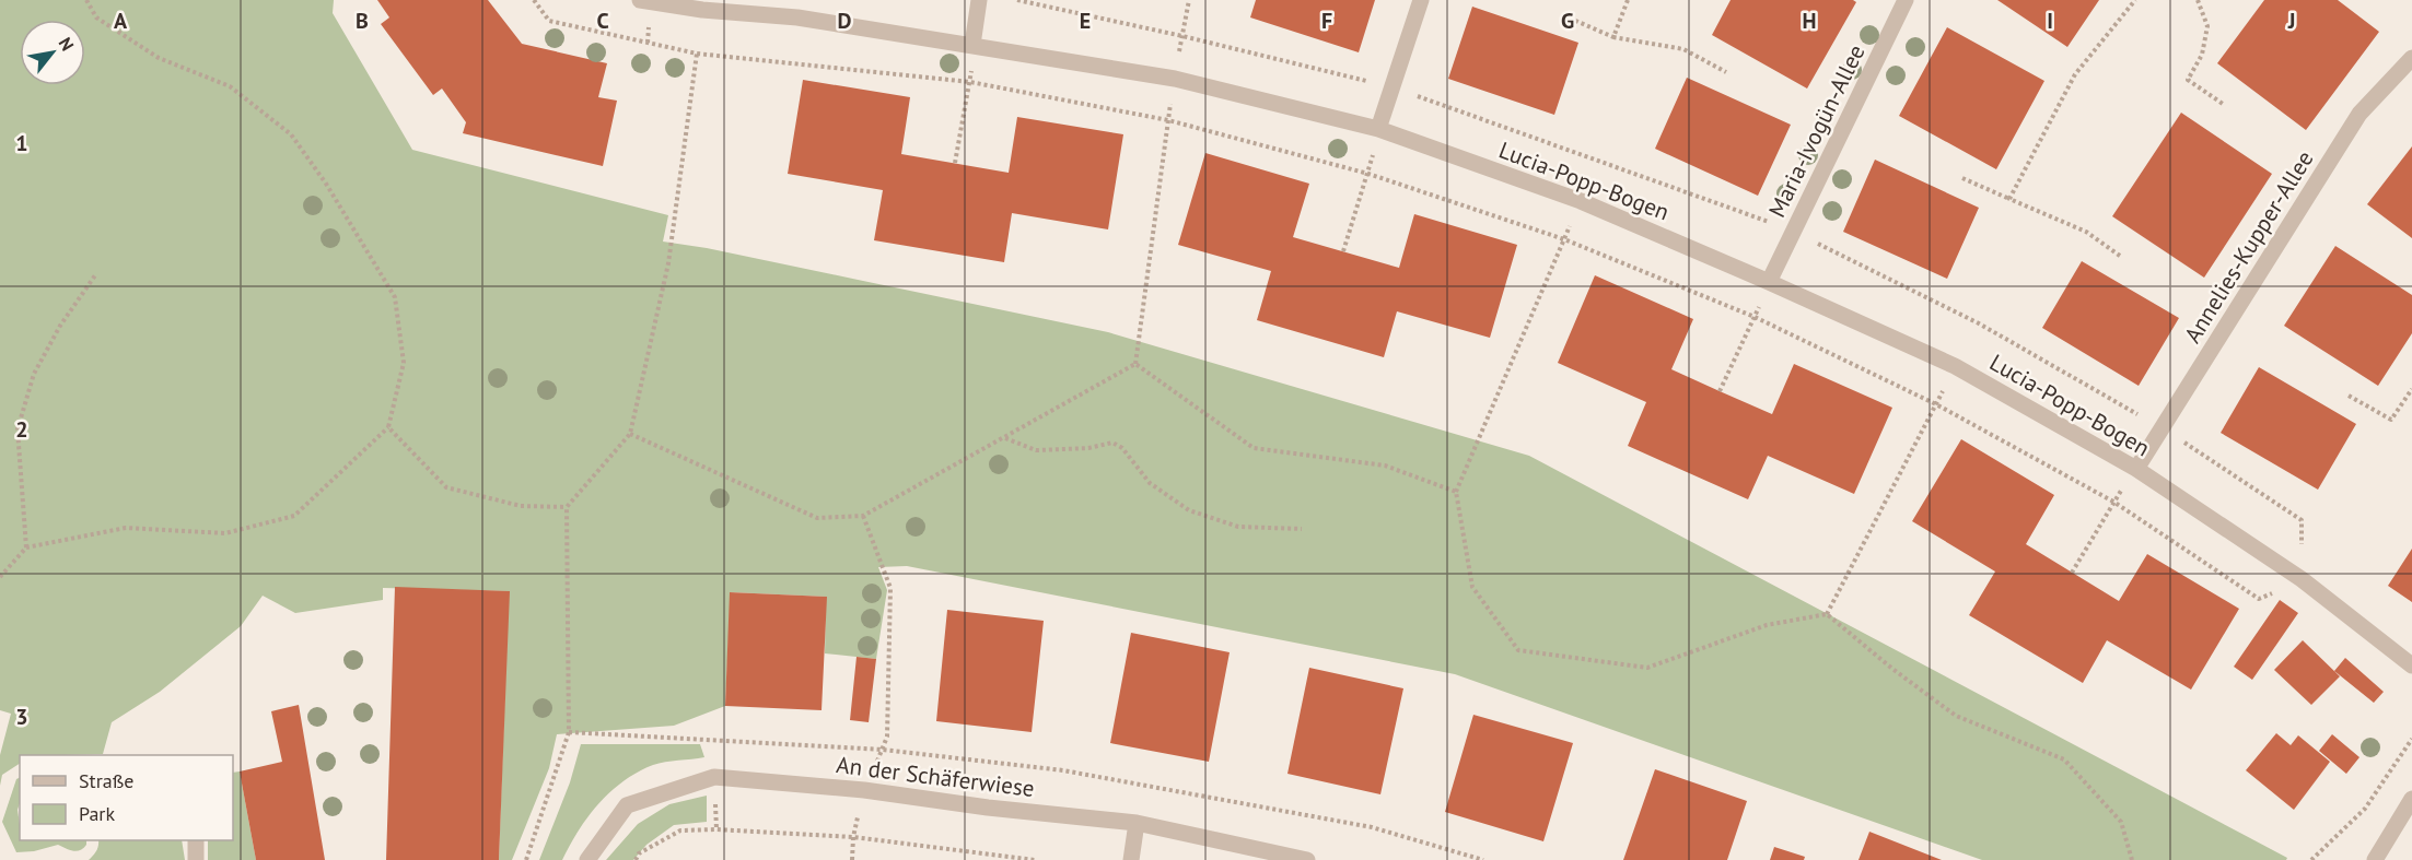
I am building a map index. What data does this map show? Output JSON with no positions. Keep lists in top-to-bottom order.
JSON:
{
  "streets": {
    "street": [
      "Maria-Ivogün-Allee",
      "Lucia-Popp-Bogen",
      "Annelies-Kupper-Allee",
      "An der Schäferwiese"
    ]
  },
  "crossings": [
    ["Maria-Ivogün-Allee", "Lucia-Popp-Bogen"],
    ["Lucia-Popp-Bogen", "Annelies-Kupper-Allee"]
  ],
  "legend": ["Straße", "Park"],
  "north": "top right",
  "grid": {
    "columns": [
      "A",
      "B",
      "C",
      "D",
      "E",
      "F",
      "G",
      "H",
      "I",
      "J"
    ],
    "rows": ["1", "2", "3"]
  }
}
